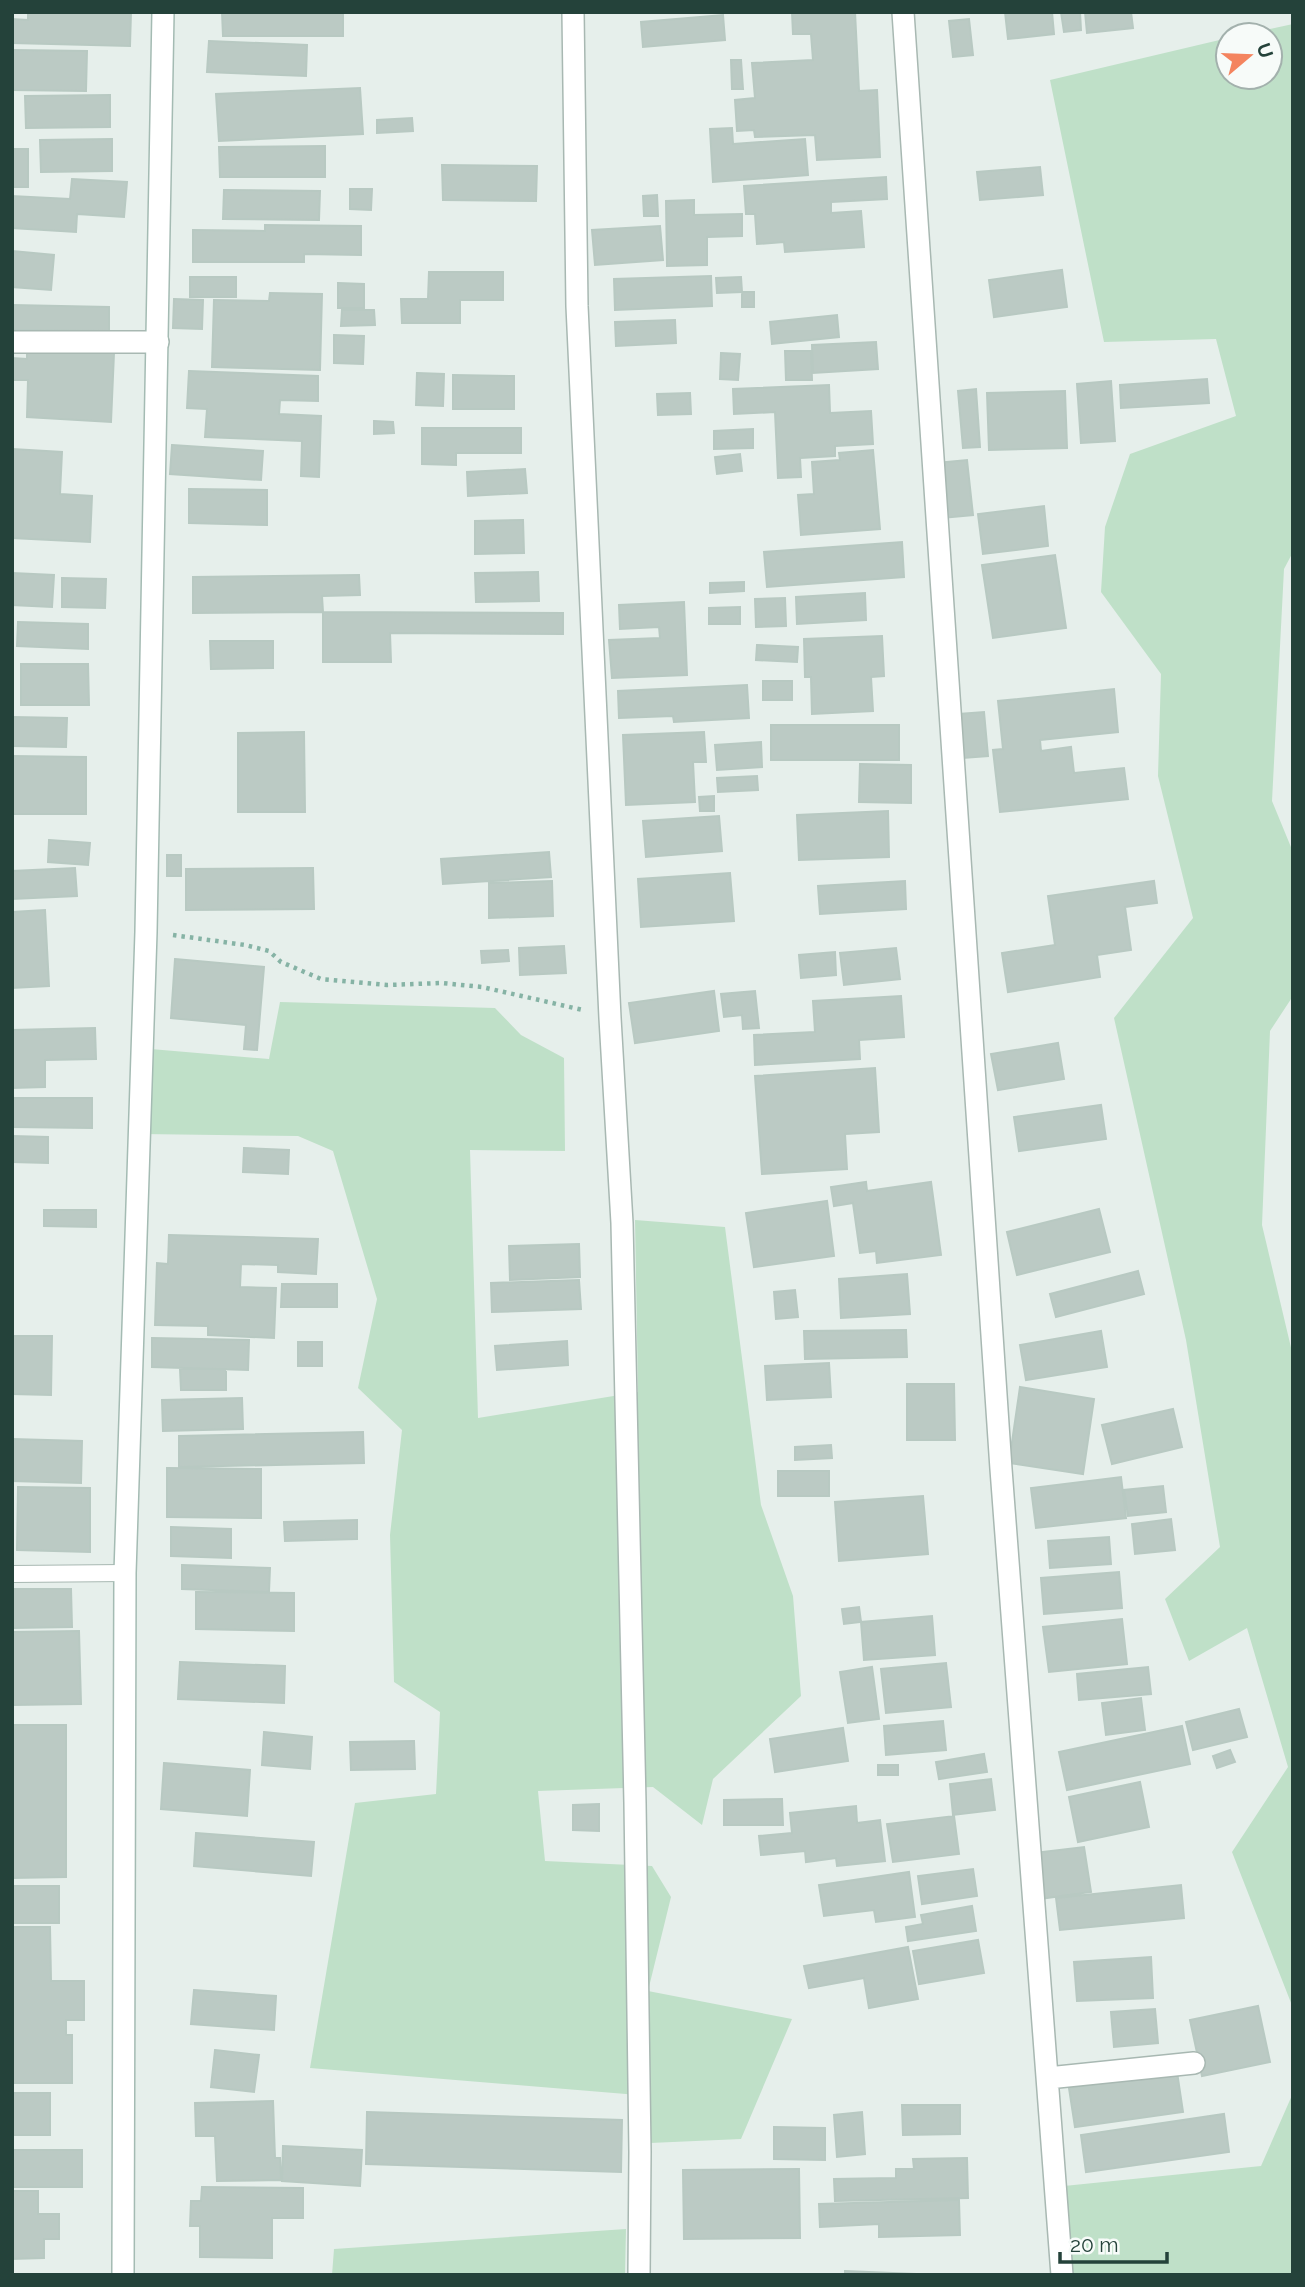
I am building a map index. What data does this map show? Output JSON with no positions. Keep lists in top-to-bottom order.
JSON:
{
  "scale_bar": "20 m",
  "north": "right"
}
